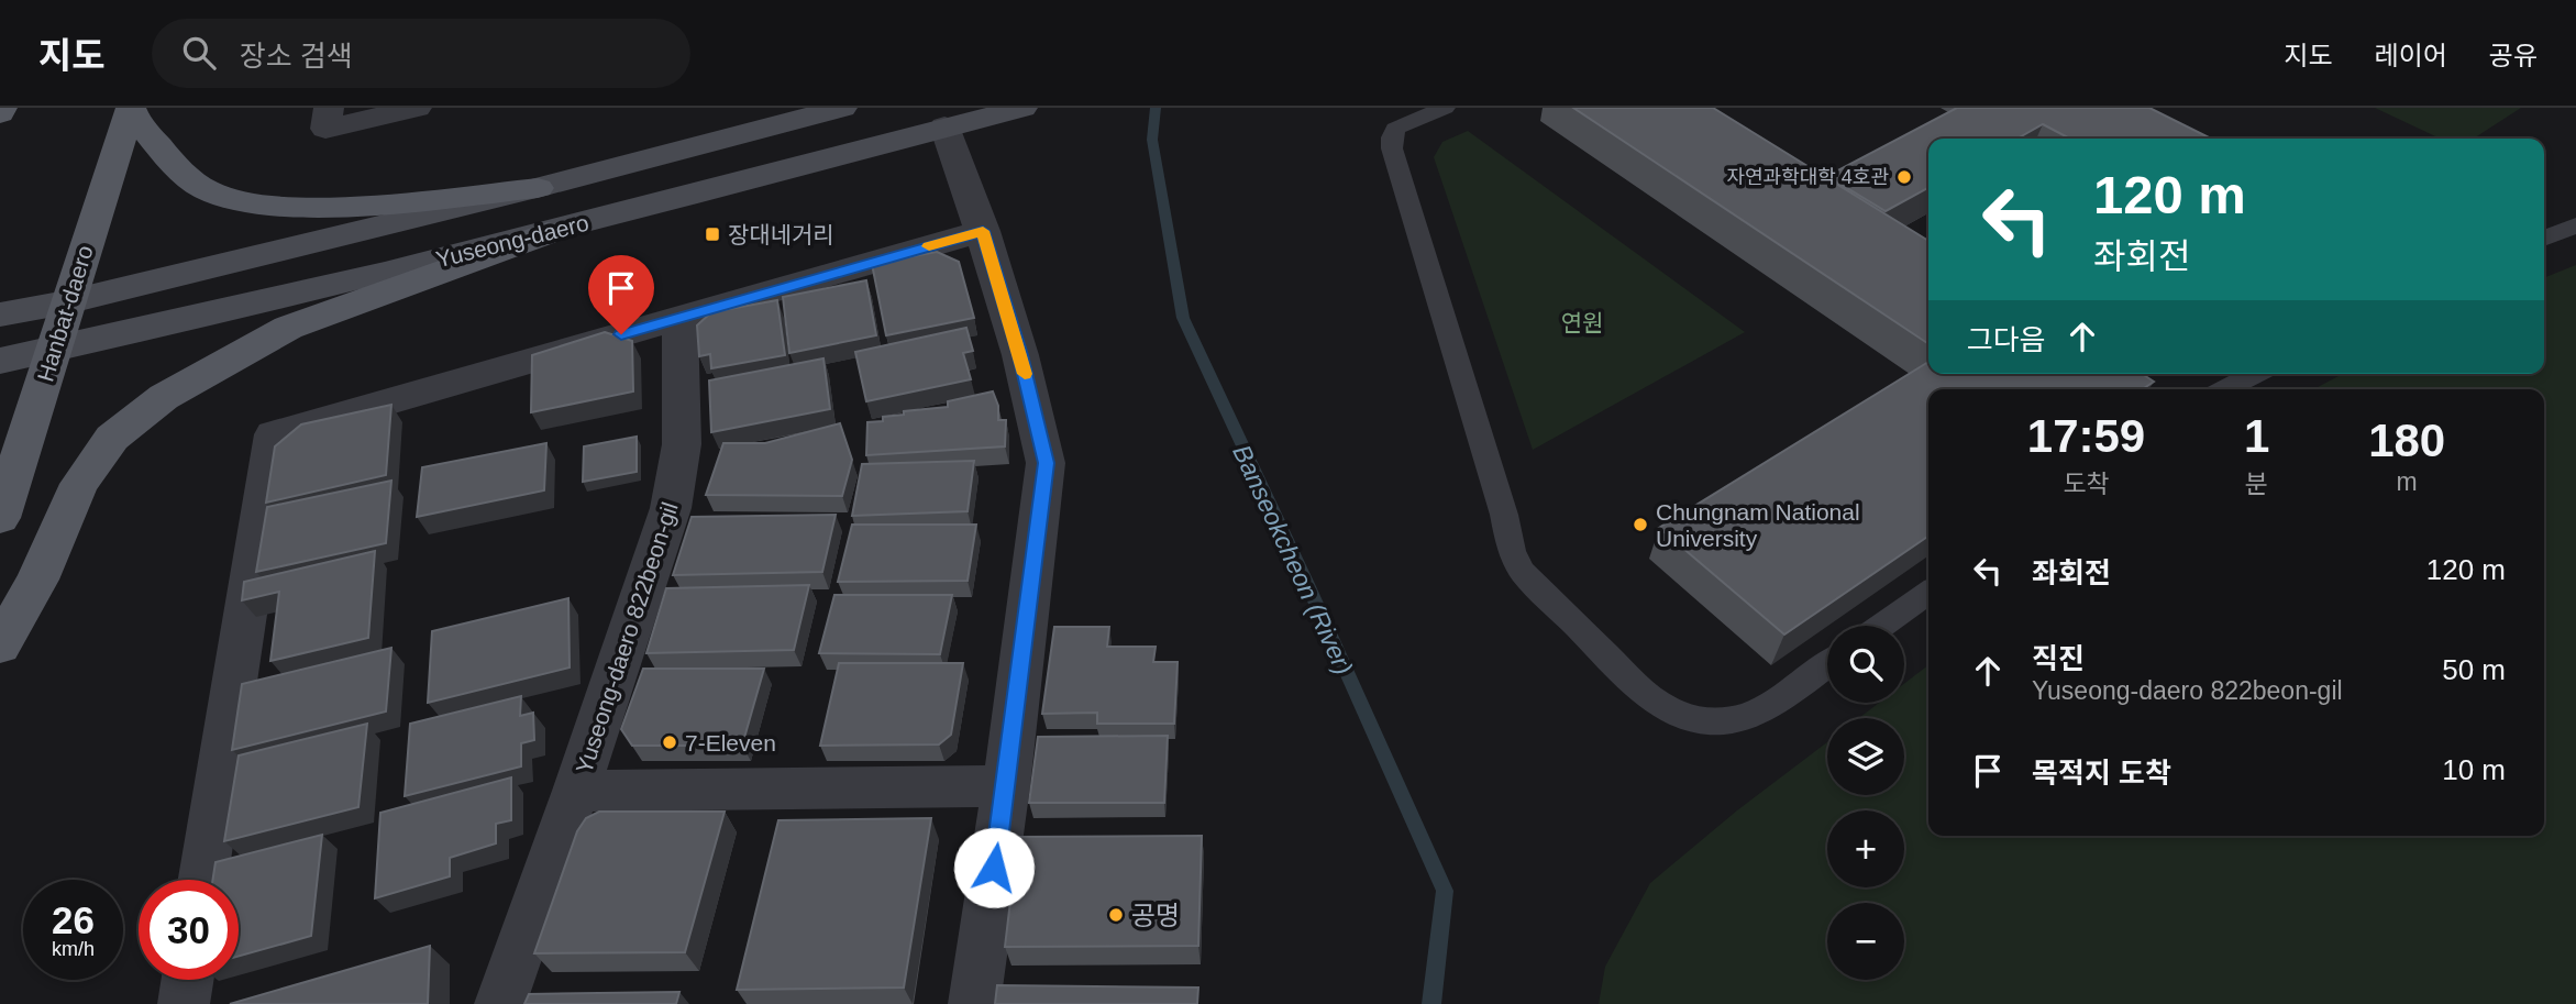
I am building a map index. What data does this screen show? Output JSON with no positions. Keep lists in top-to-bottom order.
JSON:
{
  "streets": {
    "main road": ["Yuseong-daero", "Hanbat-daero"],
    "street": ["Yuseong-daero 822beon-gil"]
  },
  "crossings": [
    ["Yuseong-daero", "Hanbat-daero"]
  ],
  "water": ["Banseokcheon (River)"],
  "parks": ["연원"],
  "places": {
    "other": [
      "자연과학대학 4호관",
      "Chungnam National University",
      "7-Eleven",
      "공명"
    ],
    "transit": ["장대네거리"]
  },
  "page": {
    "header": "지도",
    "search": "장소 검색",
    "nav": ["지도", "레이어", "공유"],
    "turn": ["120 m", "좌회전"],
    "then": "그다음",
    "eta": [
      "17:59",
      "도착",
      "1",
      "분",
      "180",
      "m"
    ],
    "list": [
      {
        "name": "좌회전",
        "value": "120 m"
      },
      {
        "name": "직진",
        "note": "Yuseong-daero 822beon-gil",
        "value": "50 m"
      },
      {
        "name": "목적지 도착",
        "value": "10 m"
      }
    ],
    "map_buttons": ["+", "−"],
    "speed": "26 km/h",
    "limit": "30"
  }
}
